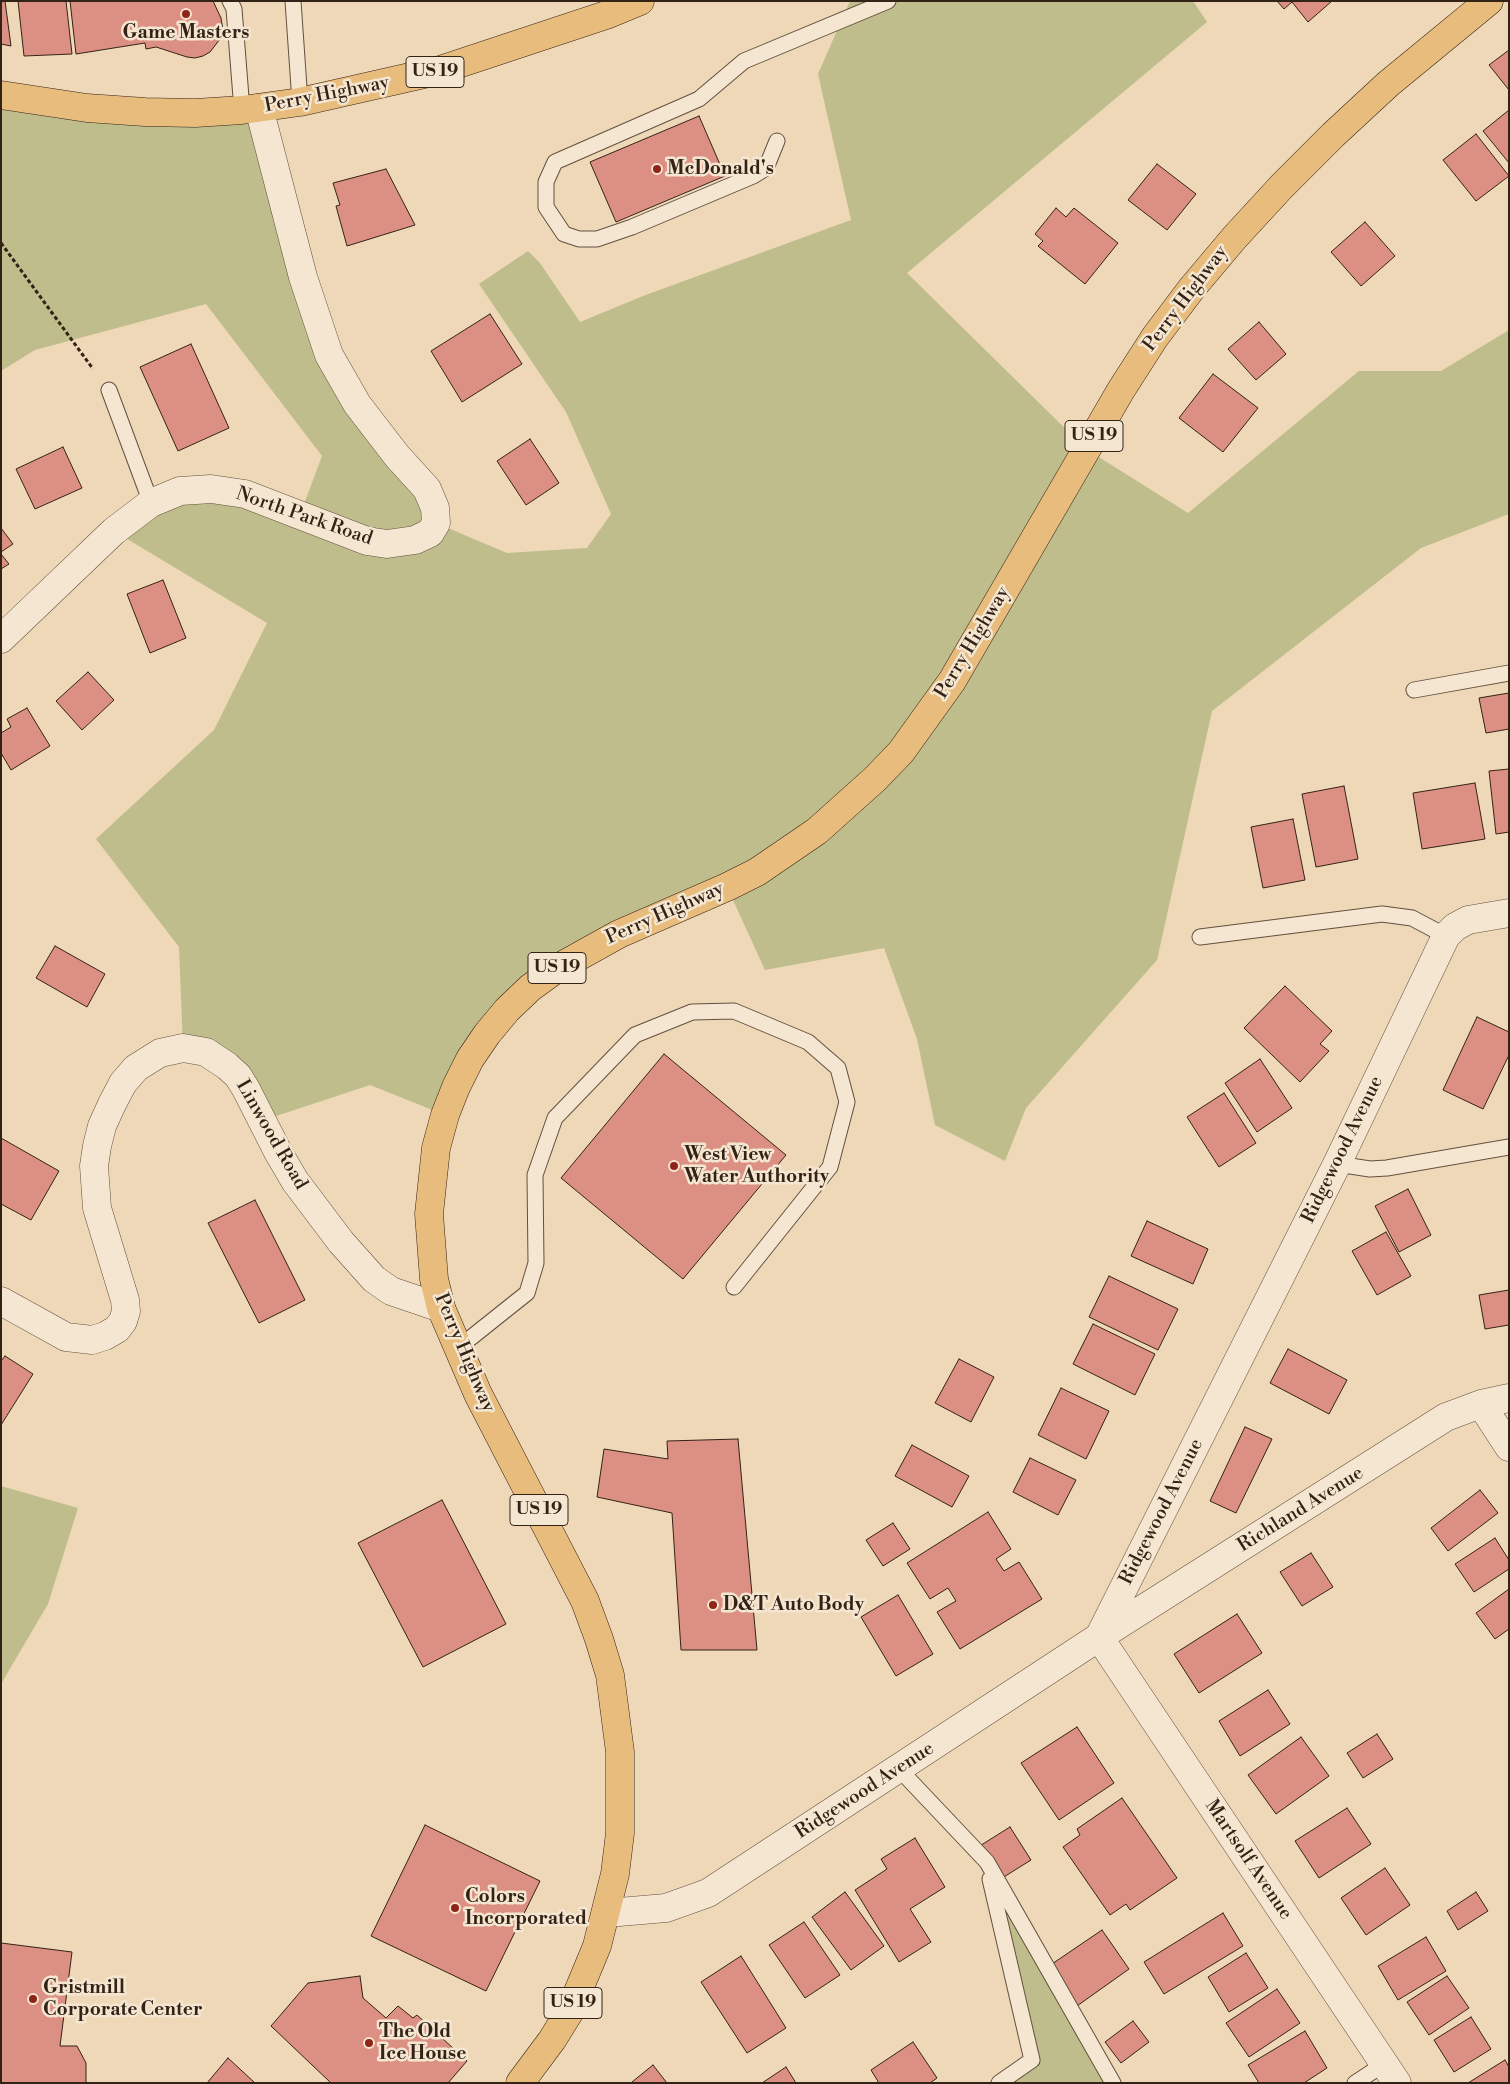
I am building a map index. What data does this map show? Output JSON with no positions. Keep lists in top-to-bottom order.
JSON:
{
  "streets": {
    "main road": ["US 19", "Perry Highway"],
    "street": [
      "North Park Road",
      "Linwood Road",
      "Ridgewood Avenue",
      "Richland Avenue",
      "Martsolf Avenue"
    ]
  },
  "crossings": [
    ["Perry Highway", "North Park Road"],
    ["Perry Highway", "Linwood Road"],
    ["Perry Highway", "Ridgewood Avenue"],
    ["Ridgewood Avenue", "Richland Avenue"],
    ["Ridgewood Avenue", "Martsolf Avenue"],
    ["Richland Avenue", "Martsolf Avenue"]
  ],
  "places": [
    "Game Masters",
    "McDonald's",
    "West View Water Authority",
    "D&T Auto Body",
    "Colors Incorporated",
    "Gristmill Corporate Center",
    "The Old Ice House"
  ]
}
